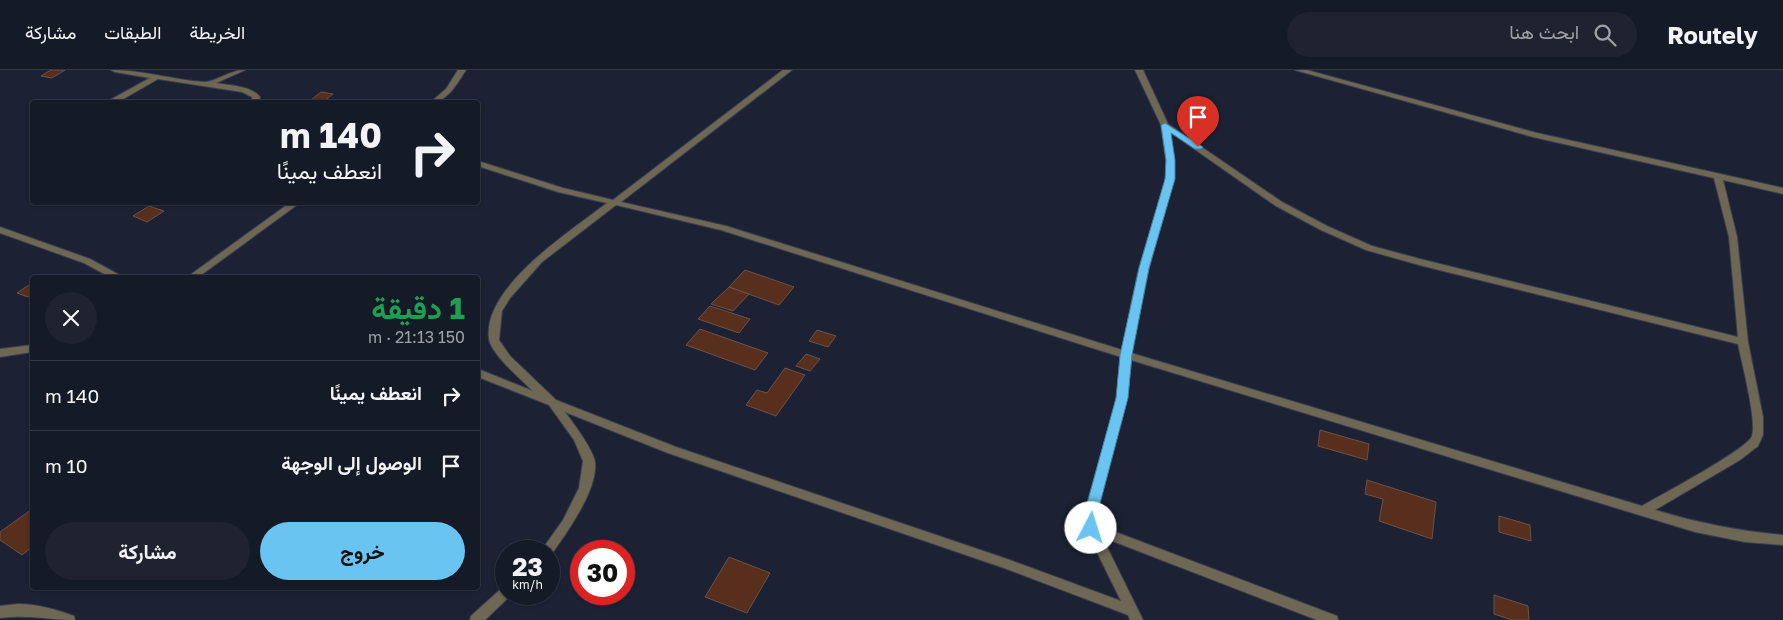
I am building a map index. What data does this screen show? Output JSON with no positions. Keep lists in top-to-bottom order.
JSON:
{
  "page": {
    "header": "Routely",
    "search": "ابحث هنا",
    "nav": ["الخريطة", "الطبقات", "مشاركة"],
    "turn": ["140 m", "انعطف يمينًا"],
    "heading": ["1 دقيقة", "150 m · 21:13"],
    "list": [
      {
        "name": "انعطف يمينًا",
        "value": "140 m"
      },
      {
        "name": "الوصول إلى الوجهة",
        "value": "10 m"
      }
    ],
    "buttons": ["خروج", "مشاركة"],
    "speed": "23 km/h",
    "limit": "30"
  }
}
